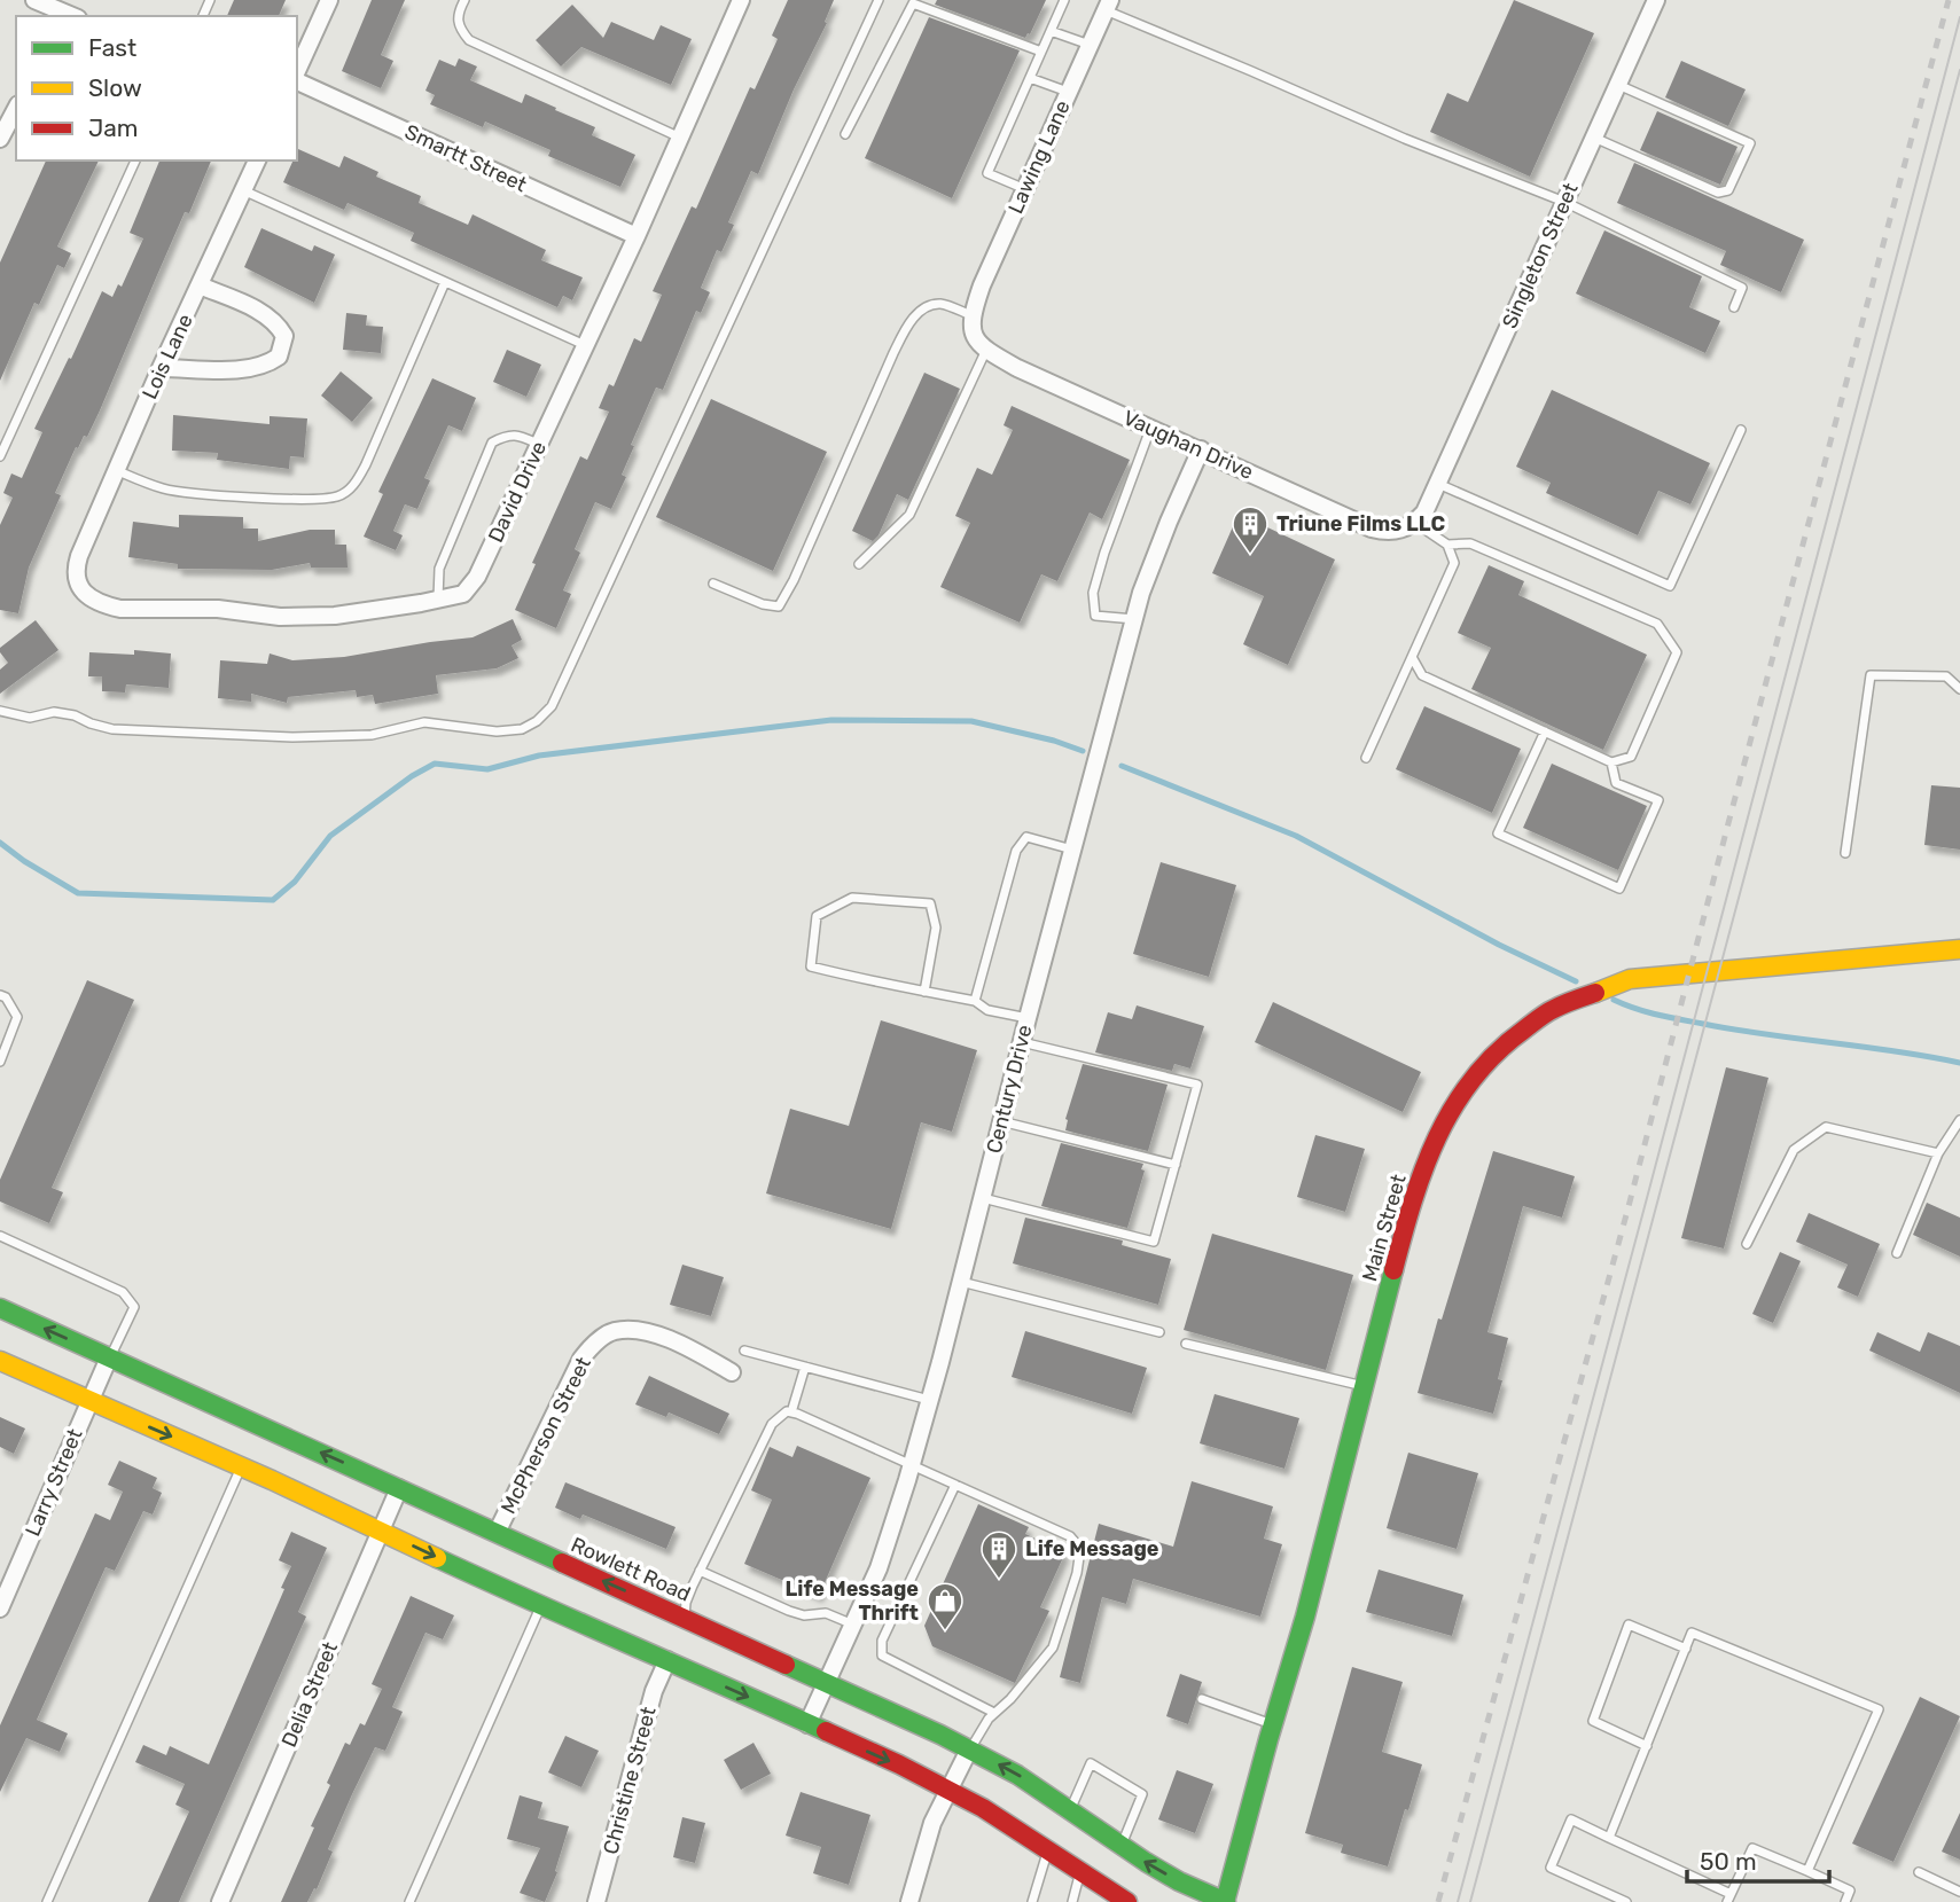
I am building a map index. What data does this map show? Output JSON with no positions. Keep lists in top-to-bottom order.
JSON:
{
  "streets": {
    "main road": ["Main Street", "Rowlett Road"],
    "street": [
      "Lawing Lane",
      "Smartt Street",
      "Singleton Street",
      "Lois Lane",
      "Vaughan Drive",
      "David Drive",
      "Century Drive",
      "McPherson Street",
      "Larry Street",
      "Delia Street",
      "Christine Street"
    ]
  },
  "crossings": [
    ["Smartt Street", "David Drive"],
    ["Singleton Street", "Vaughan Drive"],
    ["Lois Lane", "David Drive"],
    ["Vaughan Drive", "Century Drive"],
    ["Century Drive", "Rowlett Road"],
    ["Main Street", "Rowlett Road"],
    ["McPherson Street", "Rowlett Road"],
    ["Larry Street", "Rowlett Road"],
    ["Rowlett Road", "Delia Street"]
  ],
  "places": {
    "building": ["Triune Films LLC", "Life Message"],
    "shop": ["Life Message Thrift"]
  },
  "legend": ["Fast", "Slow", "Jam"],
  "scale_bar": "50 m"
}
